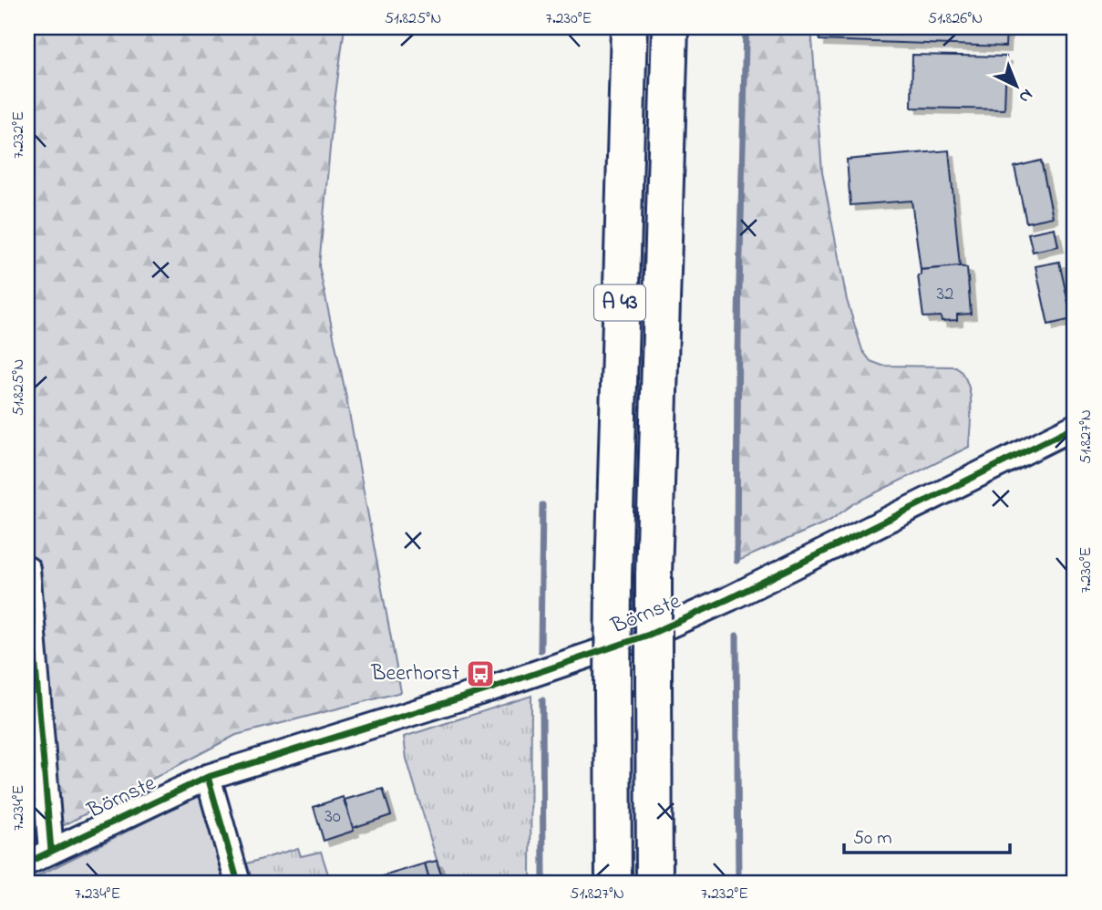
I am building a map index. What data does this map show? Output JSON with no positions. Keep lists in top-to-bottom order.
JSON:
{
  "streets": {
    "highway": ["A 43"],
    "street": ["Börnste"]
  },
  "places": {
    "bus stop": ["Beerhorst"]
  },
  "house_numbers": ["32", "30"],
  "scale_bar": "50 m",
  "north": "bottom right",
  "coordinates": [
    "51.825°N",
    "7.230°E",
    "51.826°N",
    "7.232°E",
    "51.827°N",
    "7.234°E"
  ]
}
